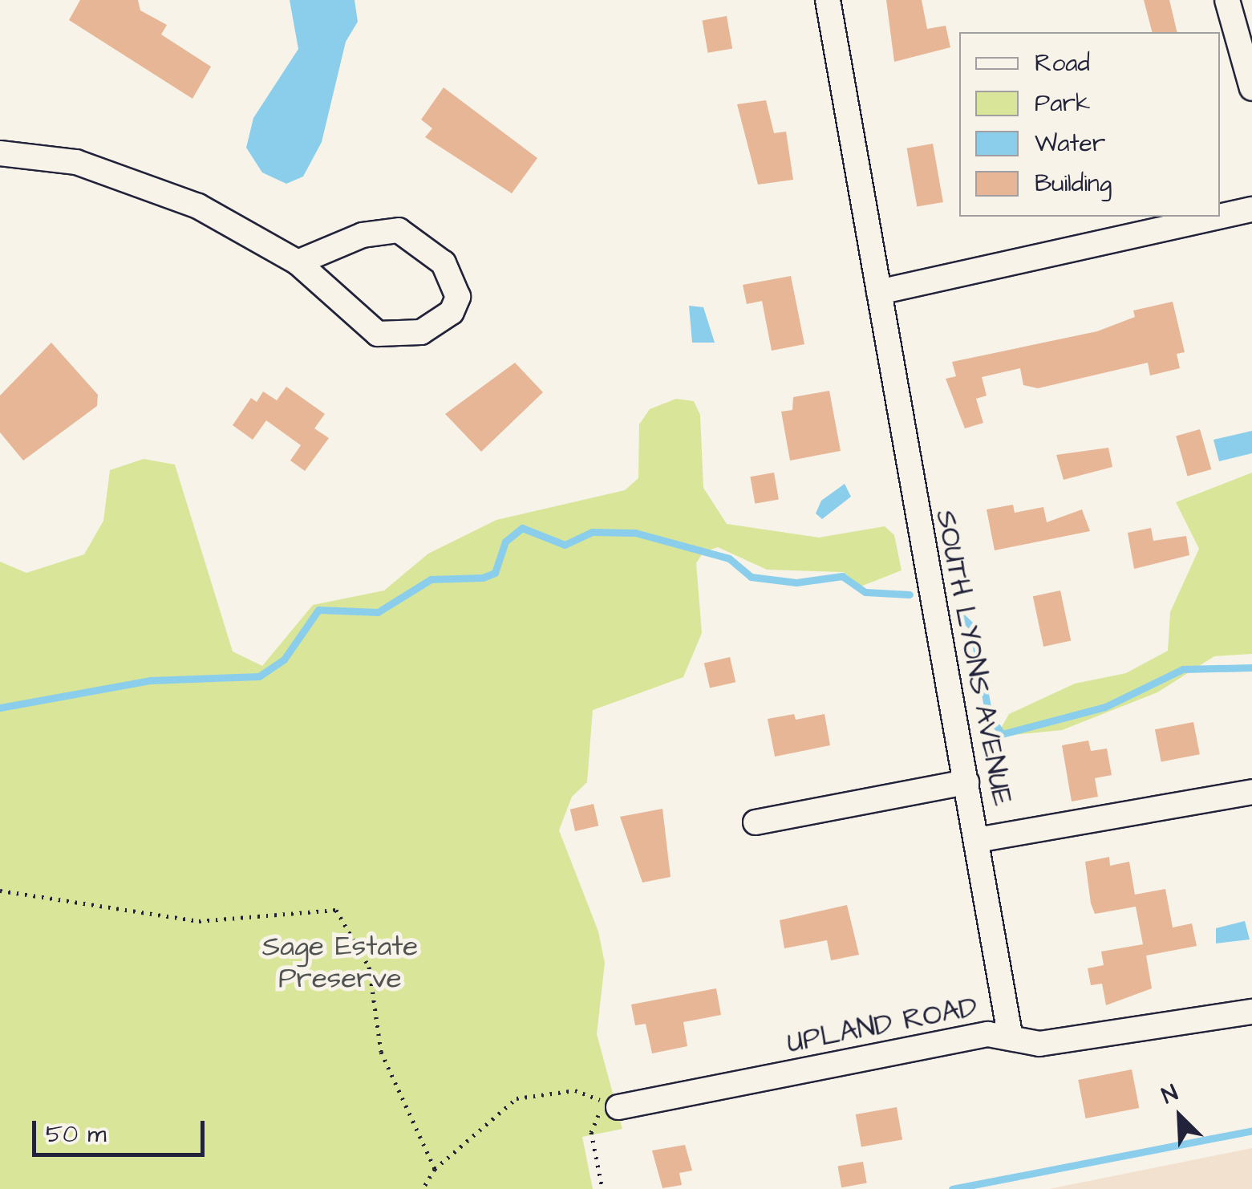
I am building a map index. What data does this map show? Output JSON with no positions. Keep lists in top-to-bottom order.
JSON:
{
  "streets": {
    "street": ["SOUTH LYONS AVENUE", "UPLAND ROAD"]
  },
  "crossings": [
    ["SOUTH LYONS AVENUE", "UPLAND ROAD"]
  ],
  "parks": ["Sage Estate Preserve"],
  "legend": [
    "Road",
    "Park",
    "Water",
    "Building"
  ],
  "scale_bar": "50 m",
  "north": "top left"
}
